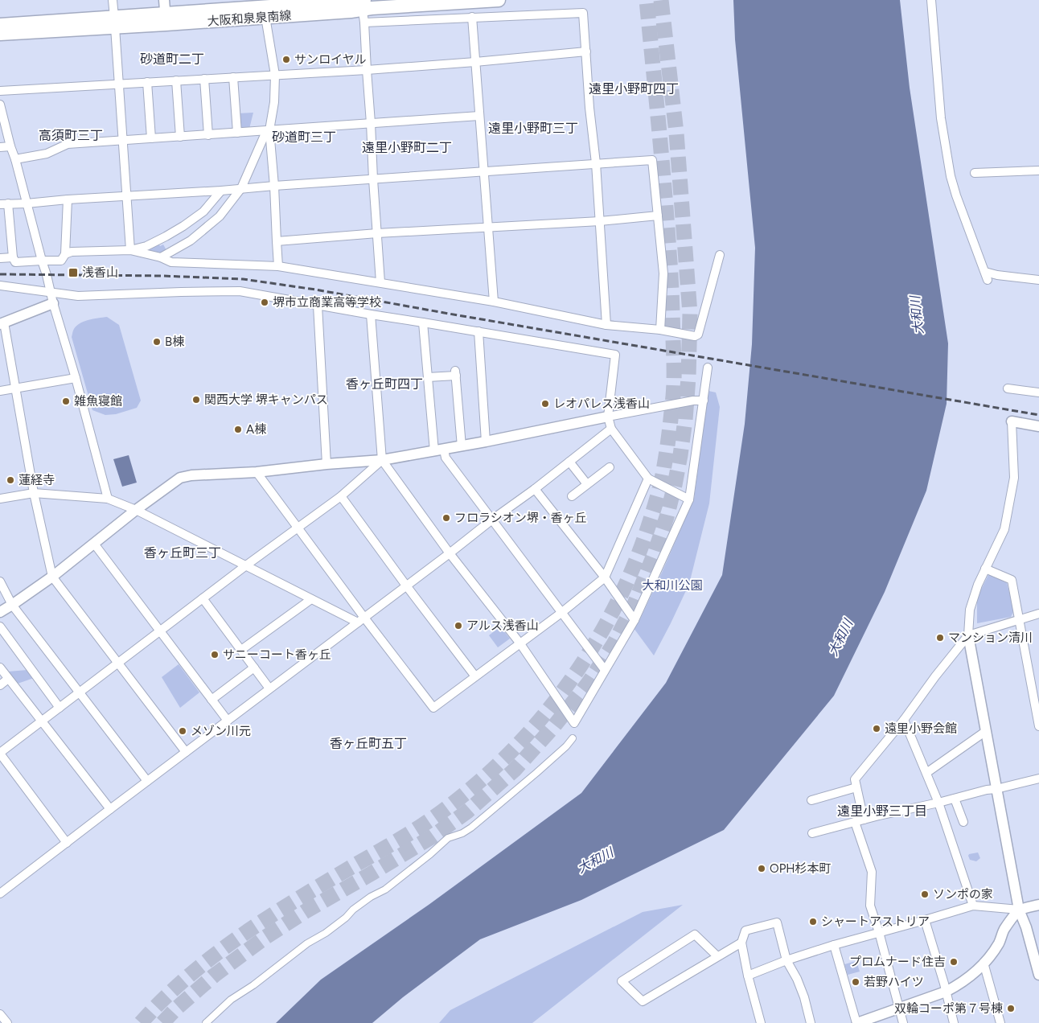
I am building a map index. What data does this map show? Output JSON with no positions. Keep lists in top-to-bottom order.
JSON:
{
  "streets": {
    "main road": ["大阪和泉泉南線"]
  },
  "districts": [
    "砂道町二丁",
    "遠里小野町四丁",
    "遠里小野町三丁",
    "高須町三丁",
    "砂道町三丁",
    "遠里小野町二丁",
    "香ヶ丘町四丁",
    "香ヶ丘町三丁",
    "香ヶ丘町五丁",
    "遠里小野三丁目"
  ],
  "water": ["大和川"],
  "parks": ["大和川公園"],
  "places": {
    "other": [
      "サンロイヤル",
      "堺市立商業高等学校",
      "B棟",
      "関西大学 堺キャンパス",
      "雑魚寝館",
      "レオパレス浅香山",
      "A棟",
      "蓮経寺",
      "フロラシオン堺・香ヶ丘",
      "アルス浅香山",
      "マンション清川",
      "サニーコート香ヶ丘",
      "遠里小野会館",
      "メゾン川元",
      "OPH杉本町",
      "ソンポの家",
      "シャートアストリア",
      "プロムナード住吉",
      "若野ハイツ",
      "双輪コーポ第７号棟"
    ],
    "transit": ["浅香山"]
  }
}
